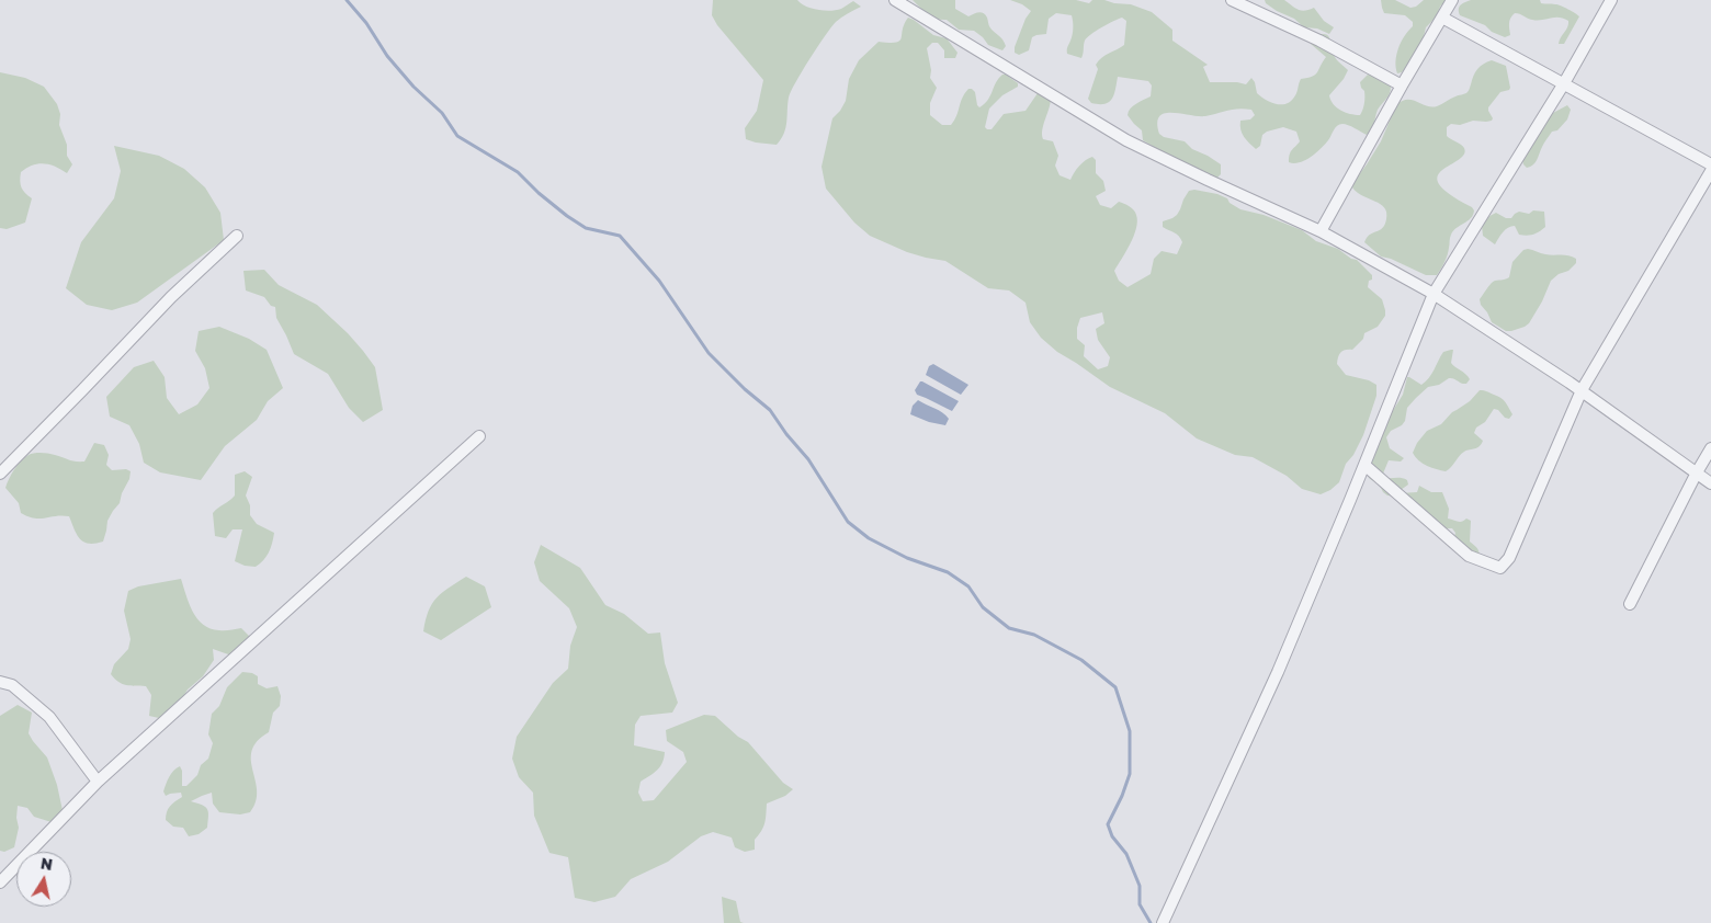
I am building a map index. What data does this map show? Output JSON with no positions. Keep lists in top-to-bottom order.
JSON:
{
  "north": "top"
}
